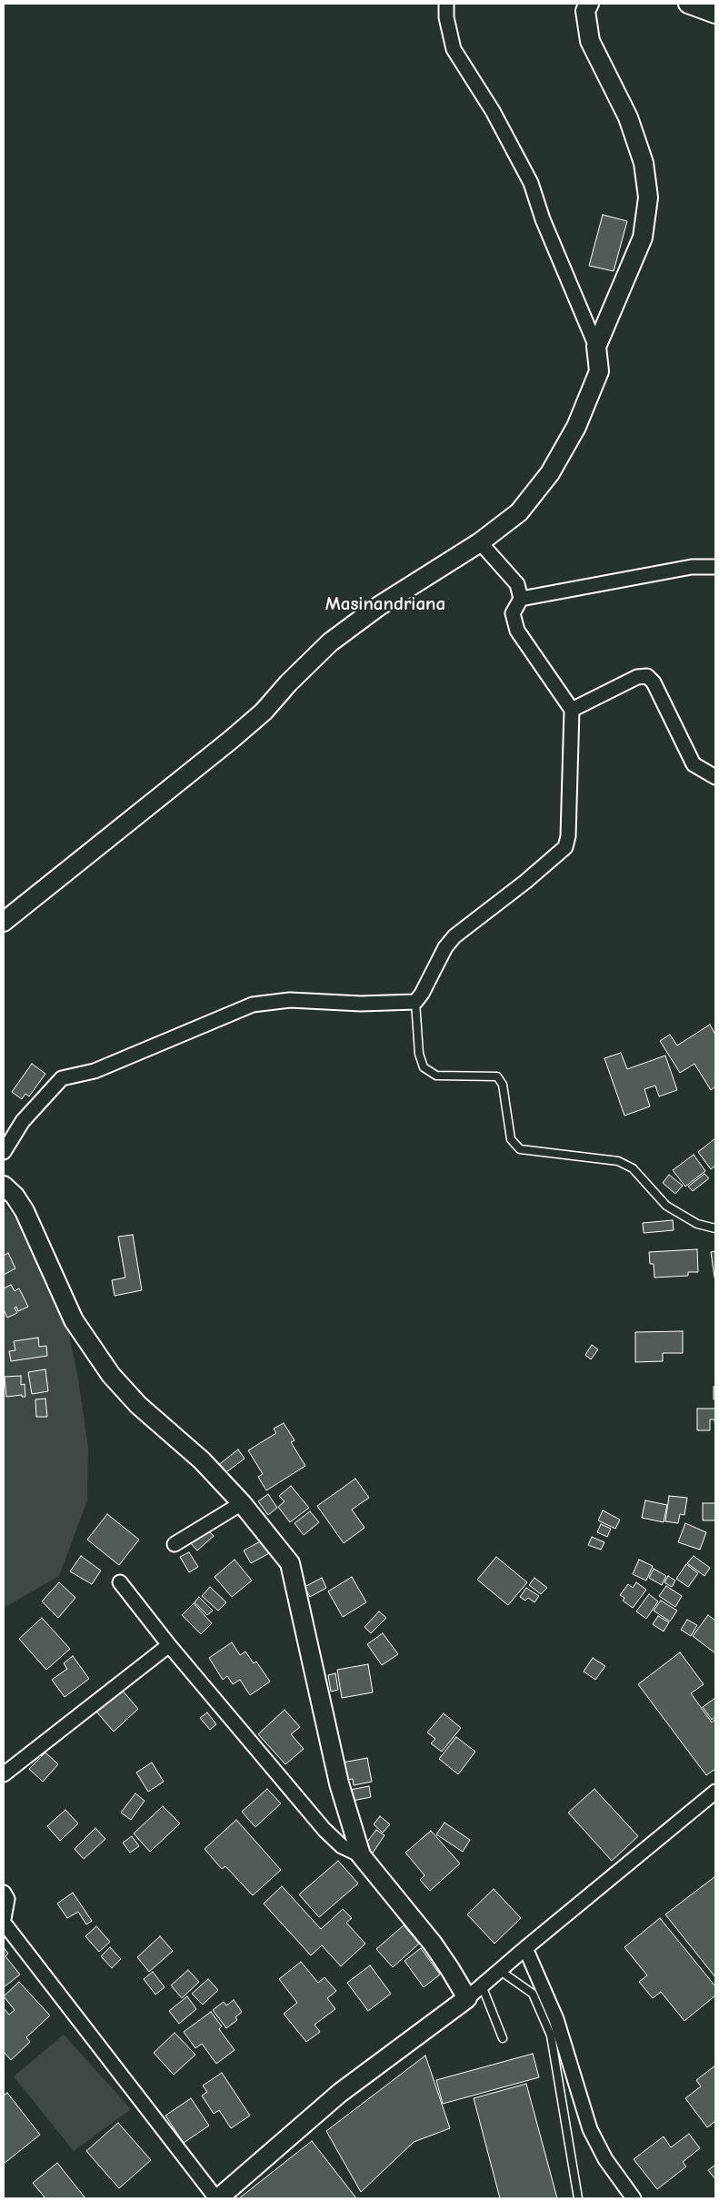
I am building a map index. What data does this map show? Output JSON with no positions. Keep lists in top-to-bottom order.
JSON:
{
  "districts": ["Masinandriana"]
}
